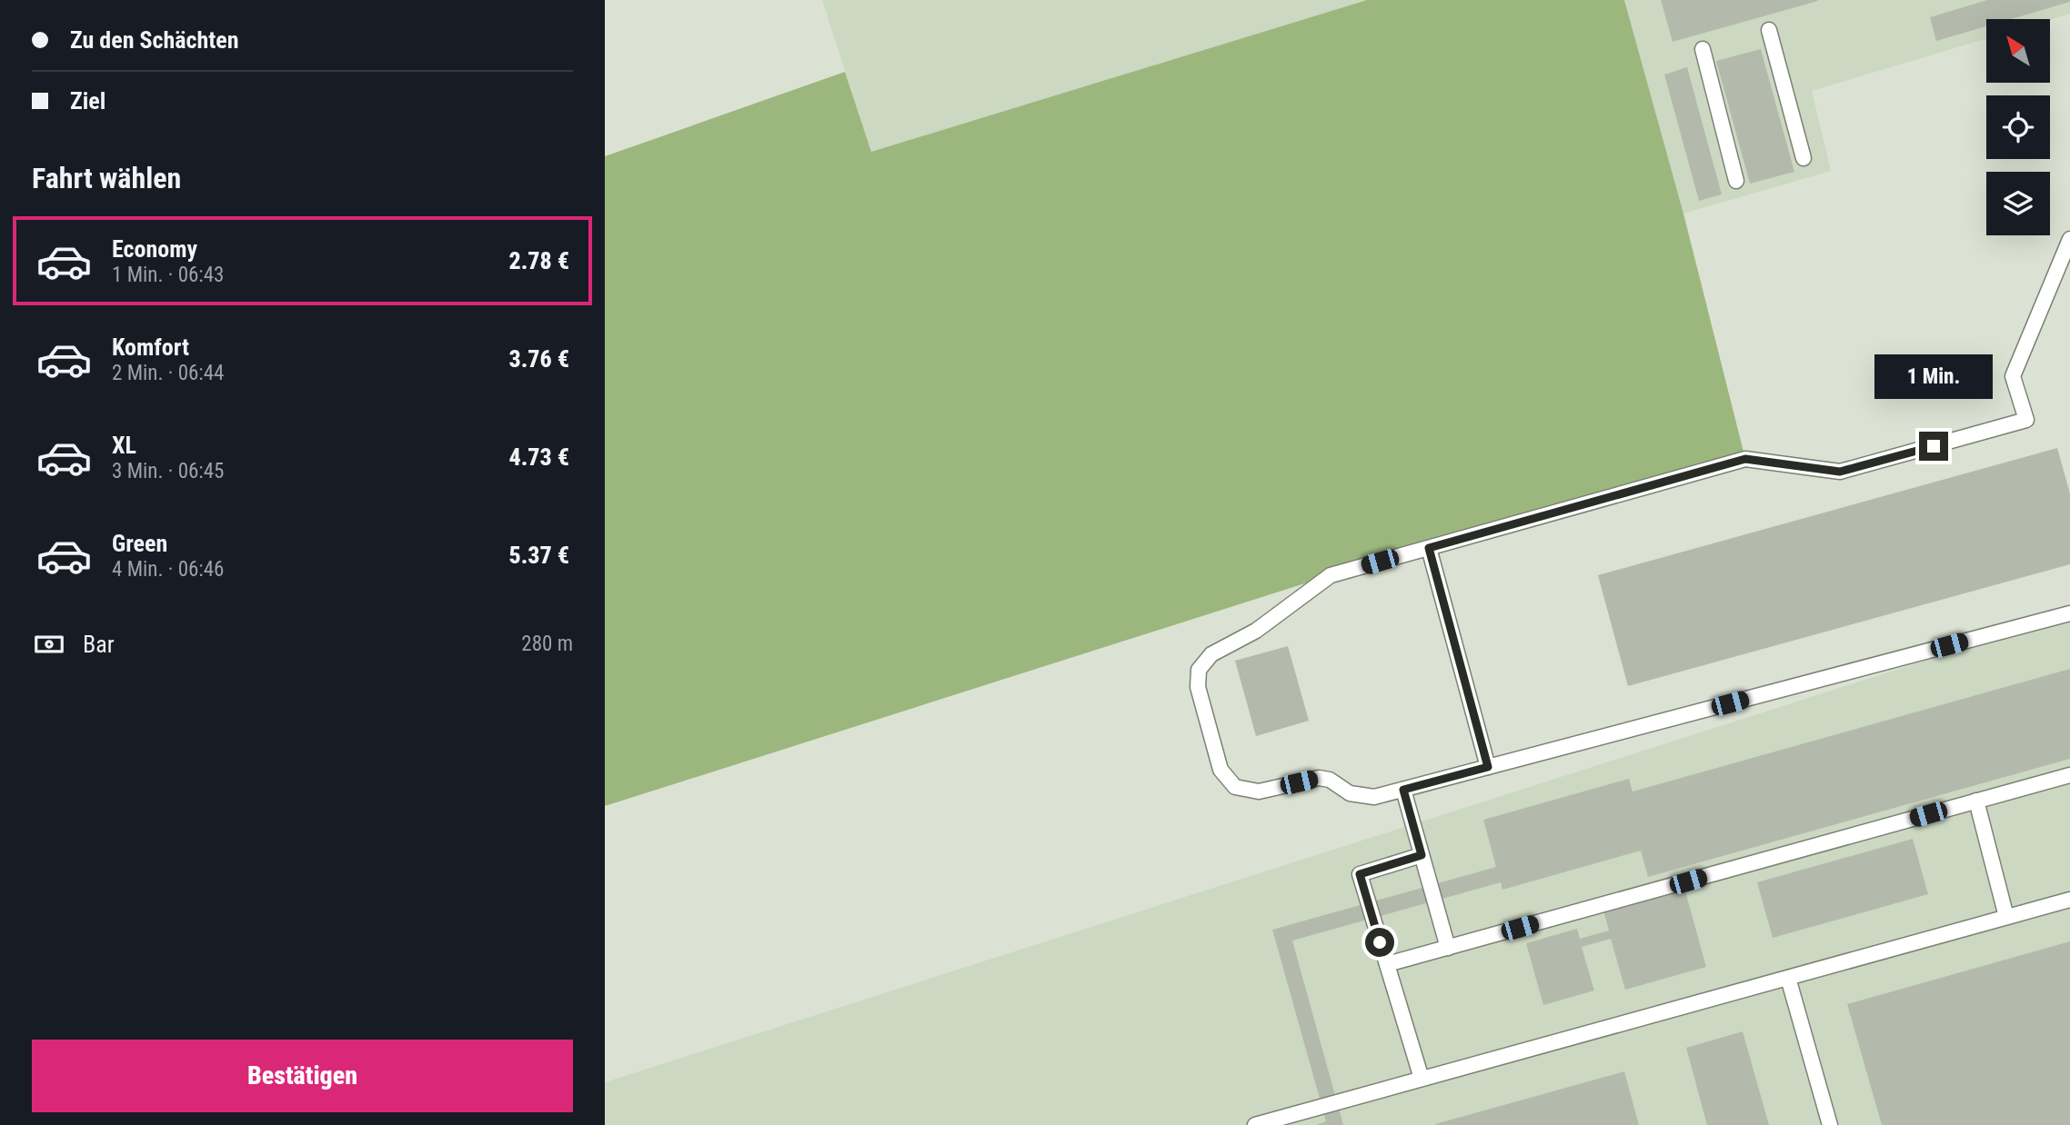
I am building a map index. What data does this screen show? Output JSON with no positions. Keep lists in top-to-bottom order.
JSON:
{
  "north": "top left",
  "page": {
    "banner": ["Zu den Schächten", "Ziel"],
    "heading": "Fahrt wählen",
    "list": [
      {
        "name": "Economy",
        "note": "1 Min. · 06:43",
        "value": "2.78 €"
      },
      {
        "name": "Komfort",
        "note": "2 Min. · 06:44",
        "value": "3.76 €"
      },
      {
        "name": "XL",
        "note": "3 Min. · 06:45",
        "value": "4.73 €"
      },
      {
        "name": "Green",
        "note": "4 Min. · 06:46",
        "value": "5.37 €"
      }
    ],
    "bubble": "1 Min.",
    "pay": ["Bar", "280 m"],
    "buttons": "Bestätigen"
  }
}
